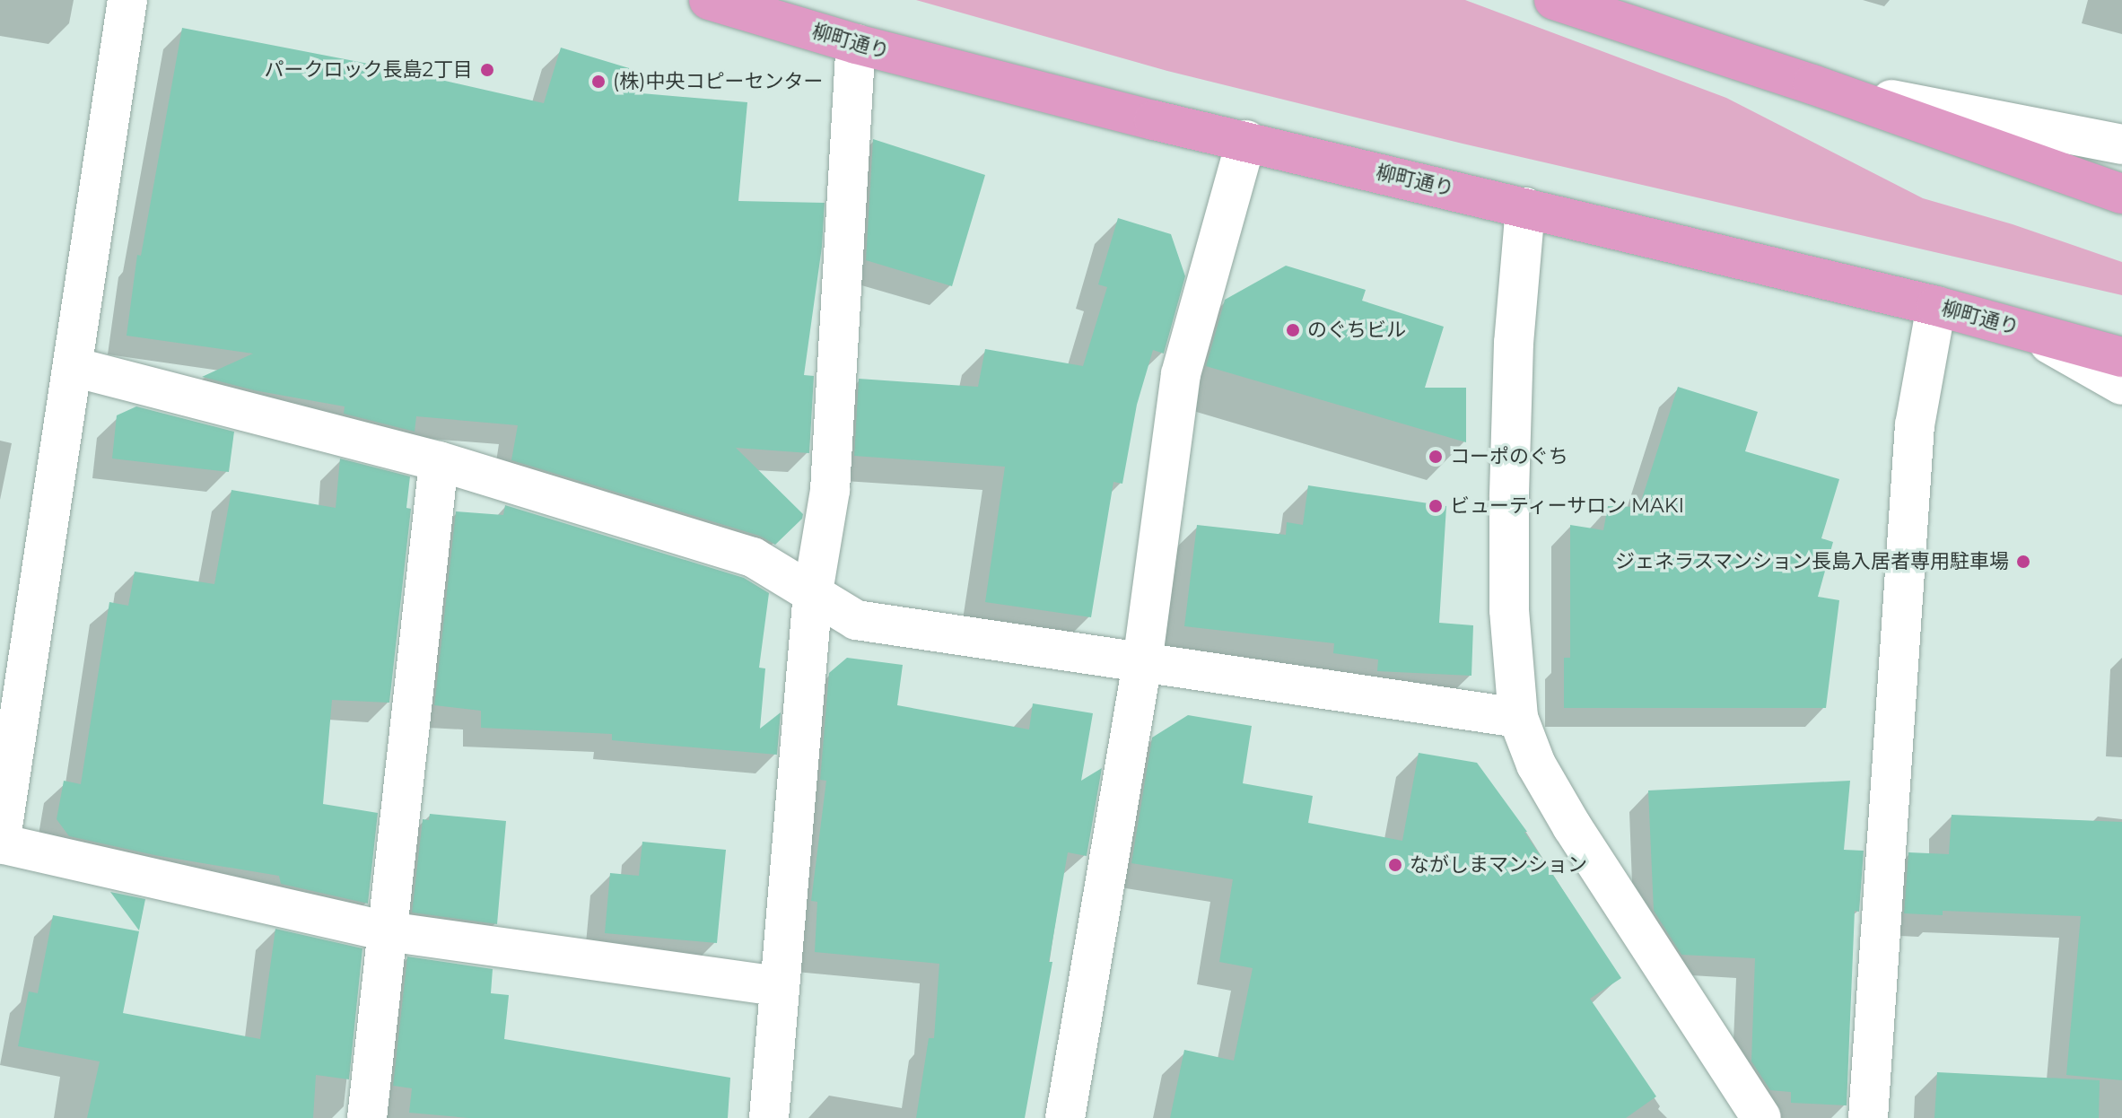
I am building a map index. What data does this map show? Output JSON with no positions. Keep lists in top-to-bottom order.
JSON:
{
  "streets": {
    "main road": ["柳町通り"]
  },
  "places": [
    "パークロック長島2丁目",
    "(株)中央コピーセンター",
    "のぐちビル",
    "コーポのぐち",
    "ビューティーサロン MAKI",
    "ジェネラスマンション長島入居者専用駐車場",
    "ながしまマンション"
  ]
}
